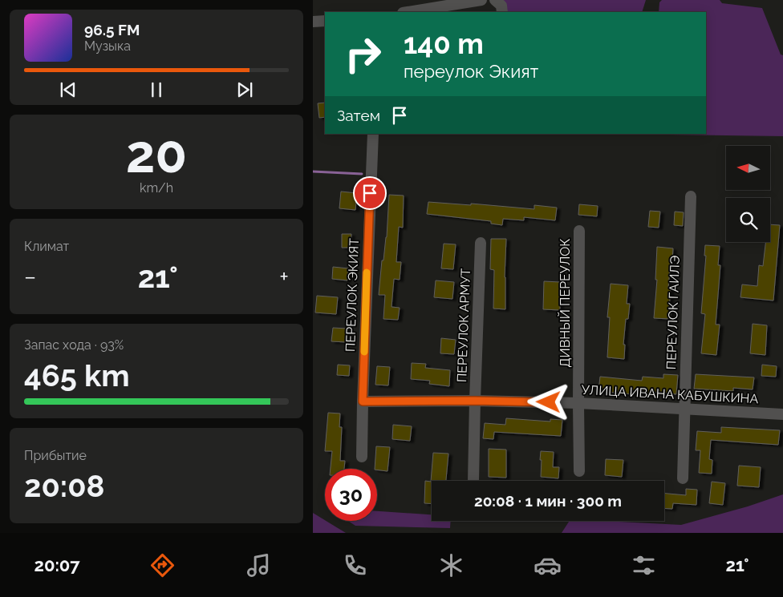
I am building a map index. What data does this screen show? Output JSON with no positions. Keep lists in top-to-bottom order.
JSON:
{
  "streets": {
    "street": [
      "ПЕРЕУЛОК ЭКИЯТ",
      "ДИВНЫЙ ПЕРЕУЛОК",
      "ПЕРЕУЛОК ГАИЛЭ",
      "ПЕРЕУЛОК АРМУТ",
      "УЛИЦА ИВАНА КАБУШКИНА"
    ]
  },
  "crossings": [
    ["ПЕРЕУЛОК ЭКИЯТ", "УЛИЦА ИВАНА КАБУШКИНА"],
    ["ДИВНЫЙ ПЕРЕУЛОК", "УЛИЦА ИВАНА КАБУШКИНА"],
    ["ПЕРЕУЛОК ГАИЛЭ", "УЛИЦА ИВАНА КАБУШКИНА"],
    ["ПЕРЕУЛОК АРМУТ", "УЛИЦА ИВАНА КАБУШКИНА"]
  ],
  "north": "left",
  "page": {
    "turn": ["140 m", "переулок Экият"],
    "song": ["96.5 FM", "Музыка"],
    "then": "Затем",
    "tile": [
      ["20", "km/h"],
      "Климат",
      ["Запас хода · 93%", "465 km"],
      ["Прибытие", "20:08"]
    ],
    "heat": ["−", "21°", "+"],
    "limit": "30",
    "trip": "20:08 · 1 мин · 300 m",
    "tabs": ["20:07", "21°"]
  }
}
